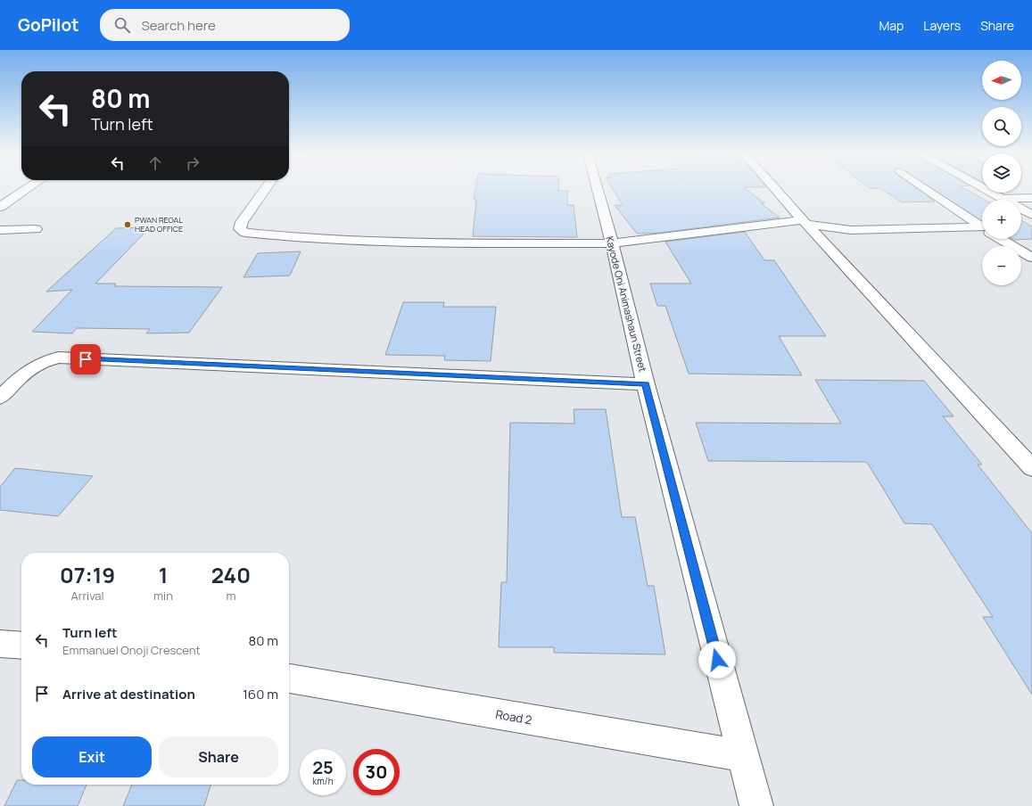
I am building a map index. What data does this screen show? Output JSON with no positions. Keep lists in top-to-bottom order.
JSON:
{
  "streets": {
    "main road": ["Kayode Oni Animashaun Street", "Road 2"]
  },
  "crossings": [
    ["Kayode Oni Animashaun Street", "Road 2"]
  ],
  "places": ["PWAN REGAL HEAD OFFICE"],
  "north": "left",
  "page": {
    "header": "GoPilot",
    "search": "Search here",
    "nav": ["Map", "Layers", "Share"],
    "map_buttons": ["+", "−"],
    "turn": ["80 m", "Turn left"],
    "eta": [
      "07:19",
      "Arrival",
      "1",
      "min",
      "240",
      "m"
    ],
    "list": [
      {
        "name": "Turn left",
        "note": "Emmanuel Onoji Crescent",
        "value": "80 m"
      },
      {
        "name": "Arrive at destination",
        "value": "160 m"
      }
    ],
    "buttons": ["Exit", "Share"],
    "speed": "25 km/h",
    "limit": "30"
  }
}
